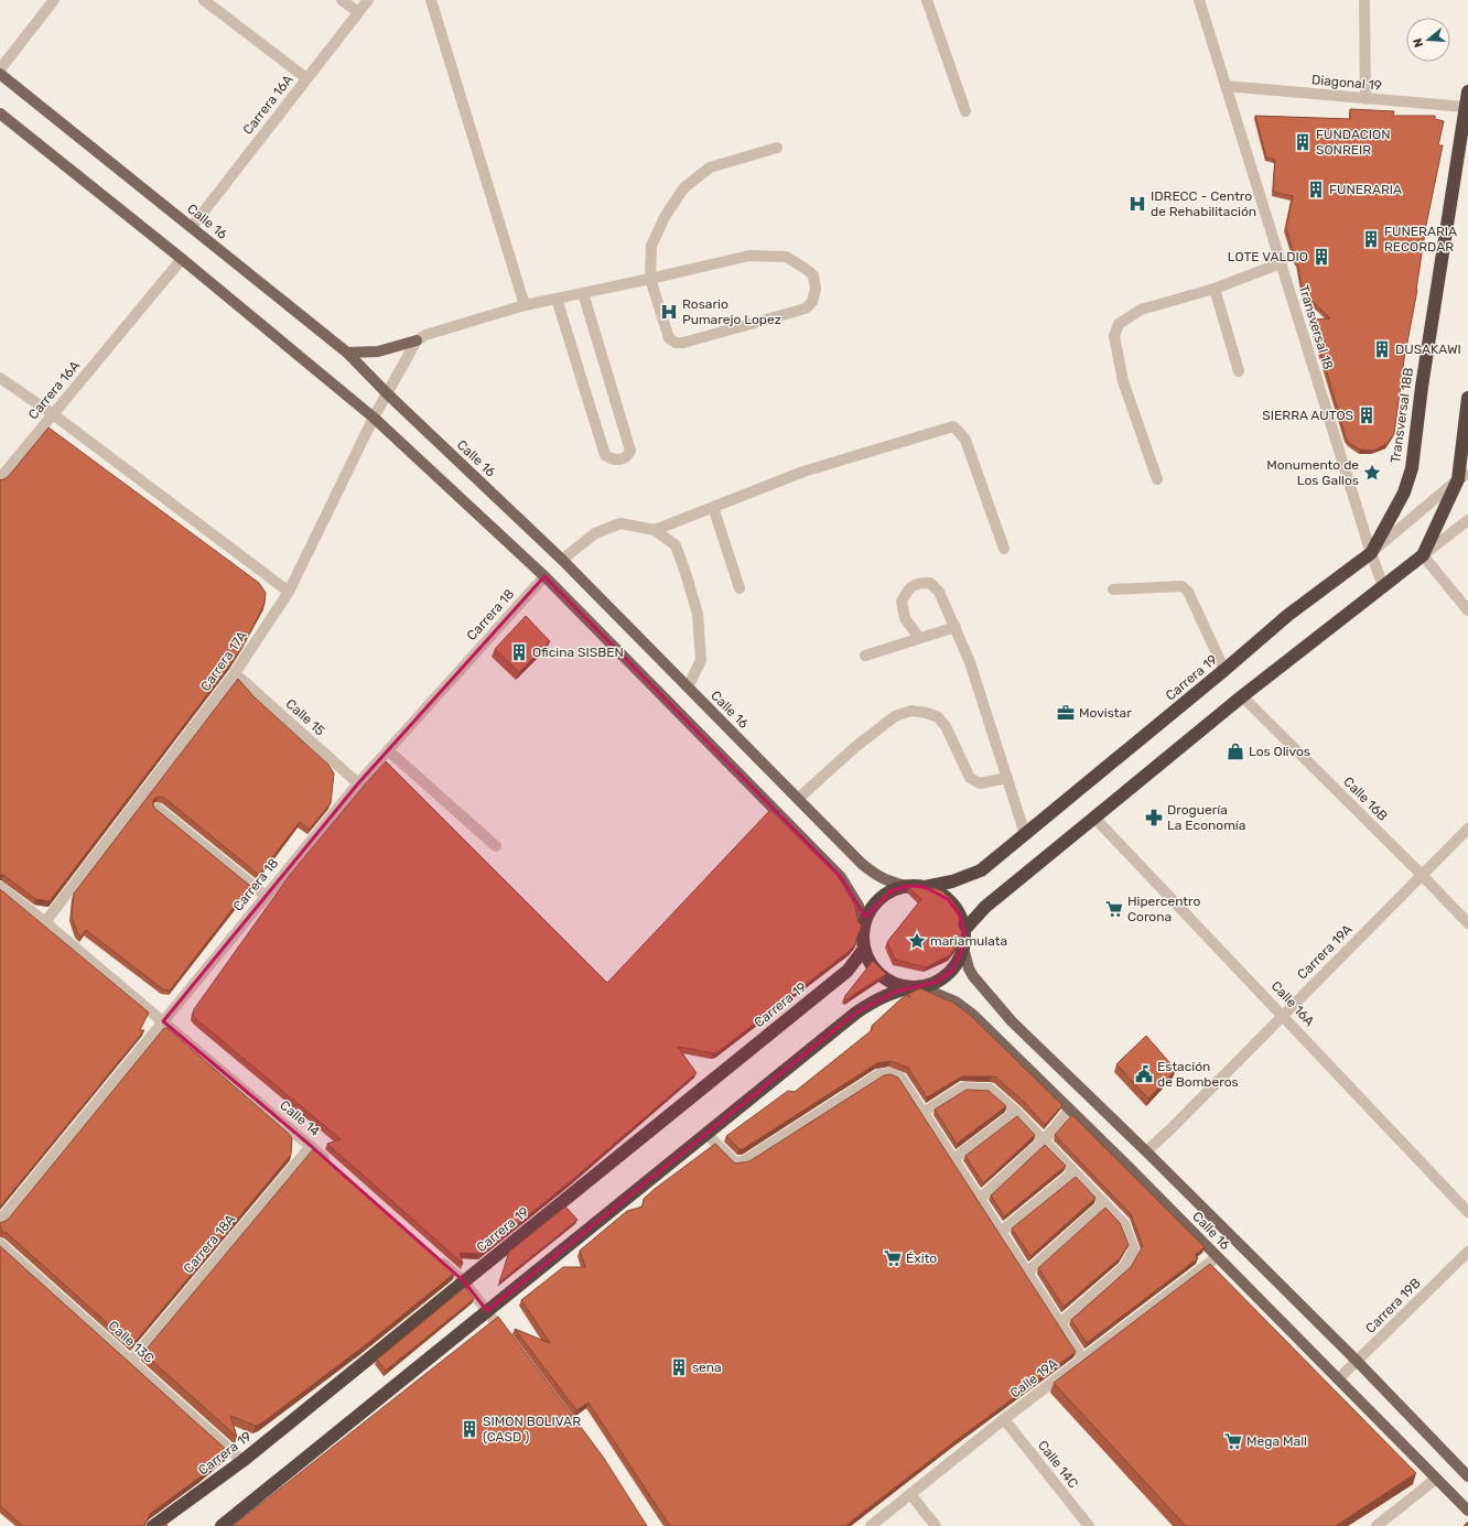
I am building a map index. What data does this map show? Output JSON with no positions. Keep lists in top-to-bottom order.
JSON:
{
  "streets": {
    "highway": ["Transversal 18B", "Carrera 19"],
    "main road": ["Calle 16"],
    "street": [
      "Diagonal 19",
      "Carrera 16A",
      "Transversal 18",
      "Carrera 18",
      "Carrera 17A",
      "Calle 15",
      "Calle 16B",
      "Carrera 19A",
      "Calle 16A",
      "Calle 14",
      "Carrera 18A",
      "Carrera 19B",
      "Calle 13C",
      "Calle 19A",
      "Calle 14C"
    ]
  },
  "crossings": [
    ["Diagonal 19", "Transversal 18"],
    ["Diagonal 19", "Transversal 18B"],
    ["Carrera 16A", "Calle 16"],
    ["Calle 16", "Carrera 17A"],
    ["Calle 16", "Carrera 19"],
    ["Calle 16", "Carrera 19A"],
    ["Calle 16", "Carrera 19B"],
    ["Calle 16", "Calle 19A"],
    ["Transversal 18", "Transversal 18B"],
    ["Transversal 18", "Carrera 19"],
    ["Transversal 18B", "Carrera 19"],
    ["Carrera 18", "Calle 15"],
    ["Carrera 18", "Calle 14"],
    ["Carrera 17A", "Calle 15"],
    ["Carrera 17A", "Calle 14"],
    ["Carrera 19", "Calle 13C"],
    ["Calle 16B", "Carrera 19A"],
    ["Carrera 19A", "Calle 16A"],
    ["Calle 14", "Carrera 18A"],
    ["Carrera 18A", "Calle 13C"],
    ["Calle 19A", "Calle 14C"]
  ],
  "places": {
    "building": [
      "FUNDACION SONREIR",
      "FUNERARIA",
      "FUNERARIA RECORDAR",
      "LOTE VALDIO",
      "DUSAKAWI",
      "SIERRA AUTOS",
      "Oficina SISBEN",
      "sena",
      "SIMON BOLIVAR (CASD )"
    ],
    "hospital": ["IDRECC - Centro de Rehabilitación", "Rosario Pumarejo Lopez"],
    "place": ["Monumento de Los Gallos", "mariamulata"],
    "office": ["Movistar"],
    "shop": ["Los Olivos"],
    "pharmacy": ["Droguería La Economía"],
    "supermarket": ["Hipercentro Corona", "Éxito", "Mega Mall"],
    "public building": ["Estación de Bomberos"]
  },
  "north": "left"
}
